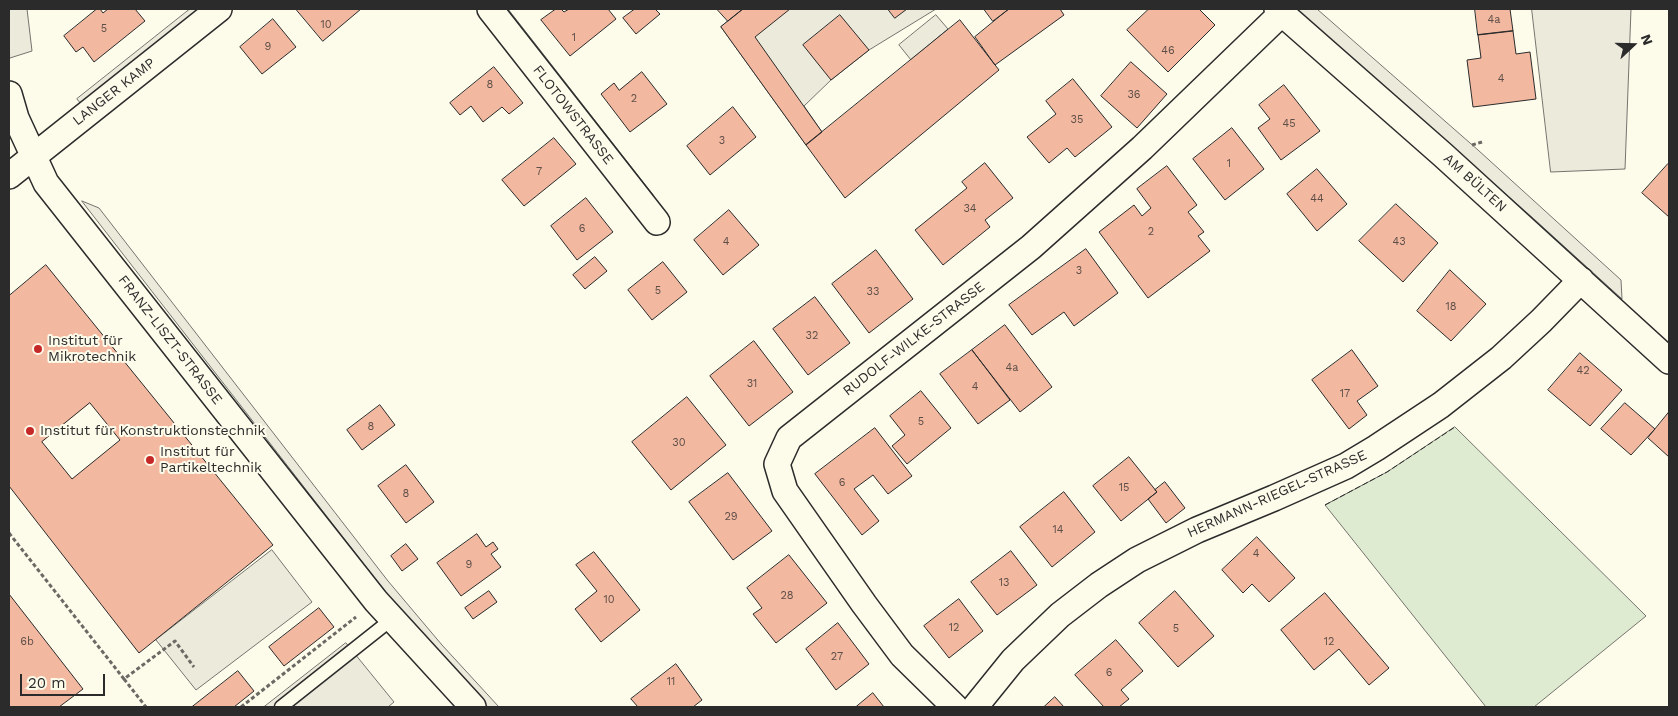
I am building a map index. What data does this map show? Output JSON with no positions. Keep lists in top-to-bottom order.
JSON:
{
  "streets": {
    "street": [
      "LANGER KAMP",
      "FLOTOWSTRASSE",
      "AM BÜLTEN",
      "RUDOLF-WILKE-STRASSE",
      "FRANZ-LISZT-STRASSE",
      "HERMANN-RIEGEL-STRASSE"
    ]
  },
  "crossings": [
    ["LANGER KAMP", "FRANZ-LISZT-STRASSE"],
    ["AM BÜLTEN", "RUDOLF-WILKE-STRASSE"],
    ["AM BÜLTEN", "HERMANN-RIEGEL-STRASSE"]
  ],
  "places": ["Institut für Mikrotechnik", "Institut für Konstruktionstechnik", "Institut für Partikeltechnik"],
  "house_numbers": [
    "4a",
    "10",
    "5",
    "1",
    "9",
    "46",
    "4",
    "8",
    "36",
    "2",
    "35",
    "45",
    "3",
    "1",
    "7",
    "44",
    "34",
    "6",
    "2",
    "4",
    "43",
    "3",
    "5",
    "33",
    "18",
    "32",
    "4a",
    "42",
    "31",
    "4",
    "17",
    "5",
    "8",
    "30",
    "6",
    "15",
    "8",
    "29",
    "14",
    "4",
    "9",
    "13",
    "28",
    "10",
    "12",
    "5",
    "6b",
    "12",
    "27",
    "6",
    "11"
  ],
  "scale_bar": "20 m",
  "north": "right"
}
